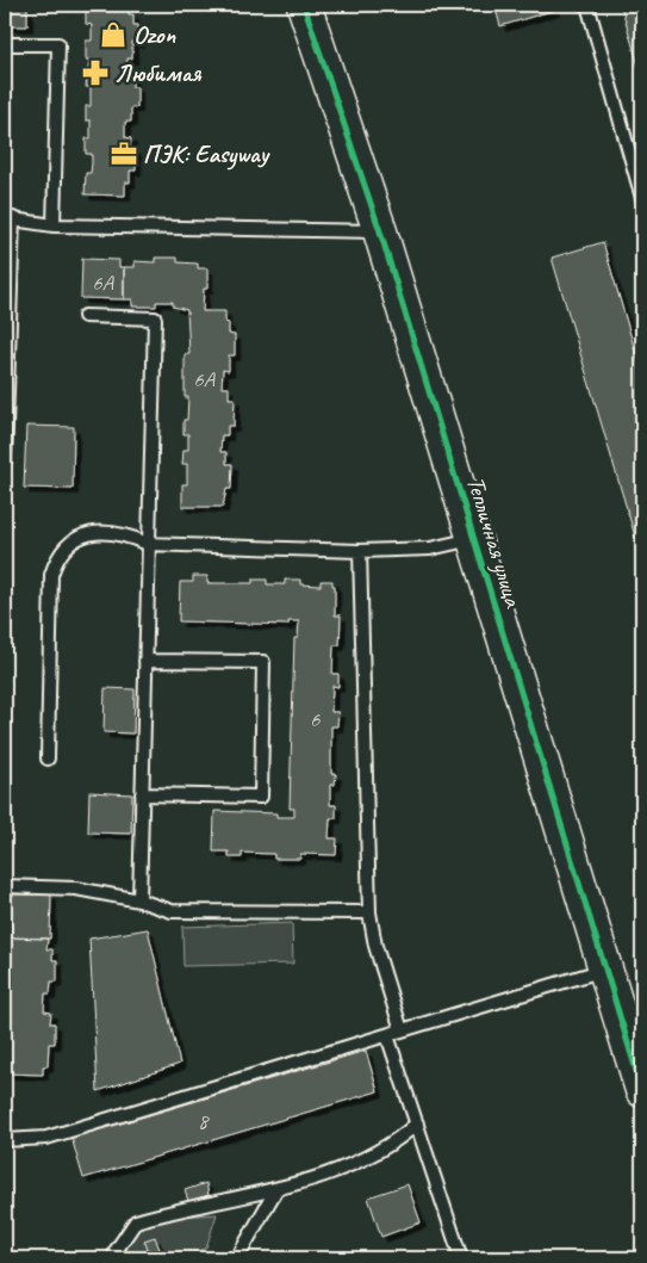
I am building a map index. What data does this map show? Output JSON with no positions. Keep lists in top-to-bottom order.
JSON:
{
  "streets": {
    "street": ["Тепличная улица"]
  },
  "places": {
    "shop": ["Ozon"],
    "pharmacy": ["Любимая"],
    "office": ["ПЭК: Easyway"]
  },
  "house_numbers": [
    "6А",
    "6А",
    "6",
    "8"
  ]
}
